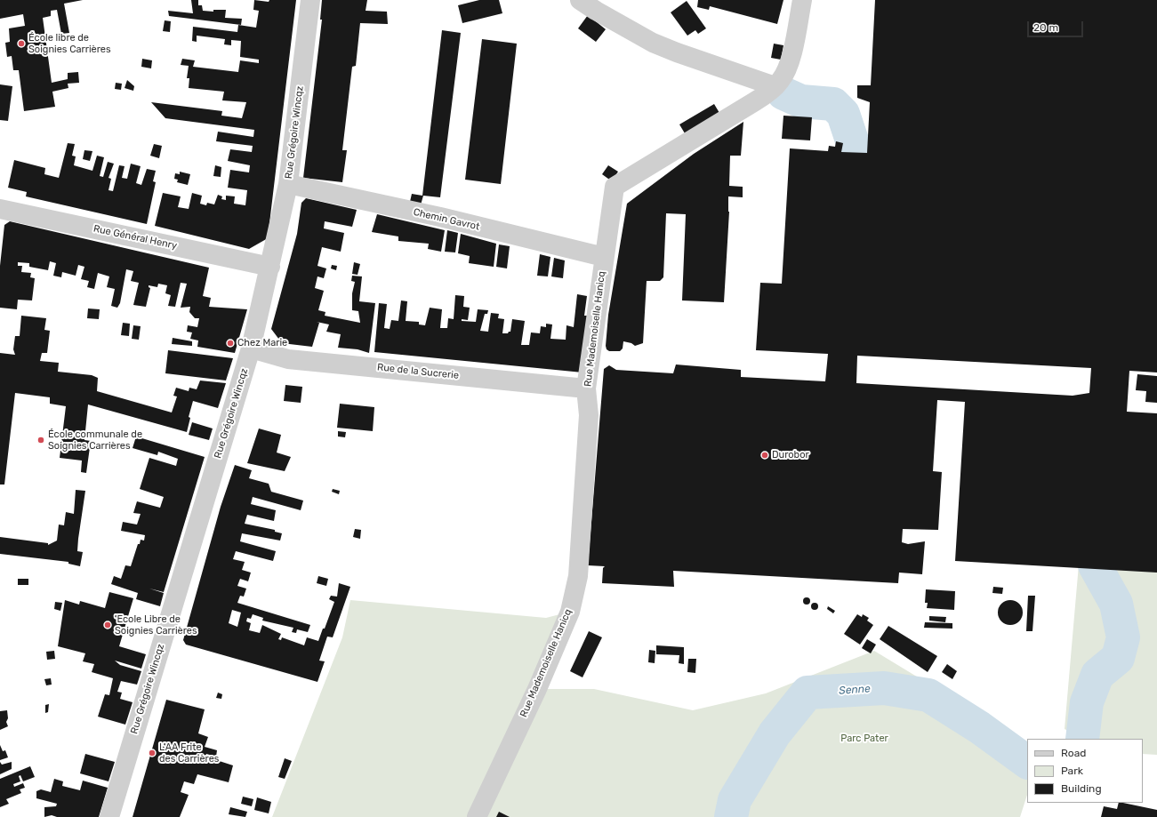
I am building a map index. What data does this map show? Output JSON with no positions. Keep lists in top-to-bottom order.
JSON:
{
  "streets": {
    "street": [
      "Rue Grégoire Wincqz",
      "Chemin Gavrot",
      "Rue Général Henry",
      "Rue Mademoiselle Hanicq",
      "Rue de la Sucrerie"
    ]
  },
  "crossings": [
    ["Rue Grégoire Wincqz", "Chemin Gavrot"],
    ["Rue Grégoire Wincqz", "Rue Général Henry"],
    ["Rue Grégoire Wincqz", "Rue de la Sucrerie"],
    ["Chemin Gavrot", "Rue Mademoiselle Hanicq"],
    ["Rue Mademoiselle Hanicq", "Rue de la Sucrerie"]
  ],
  "water": ["Senne"],
  "parks": ["Parc Pater"],
  "places": [
    "École libre de Soignies Carrières",
    "Chez Marie",
    "École communale de Soignies Carrières",
    "Durobor",
    "'Ecole Libre de Soignies Carrières",
    "L'AA Frite des Carrières"
  ],
  "legend": ["Road", "Park", "Building"],
  "scale_bar": "20 m"
}
